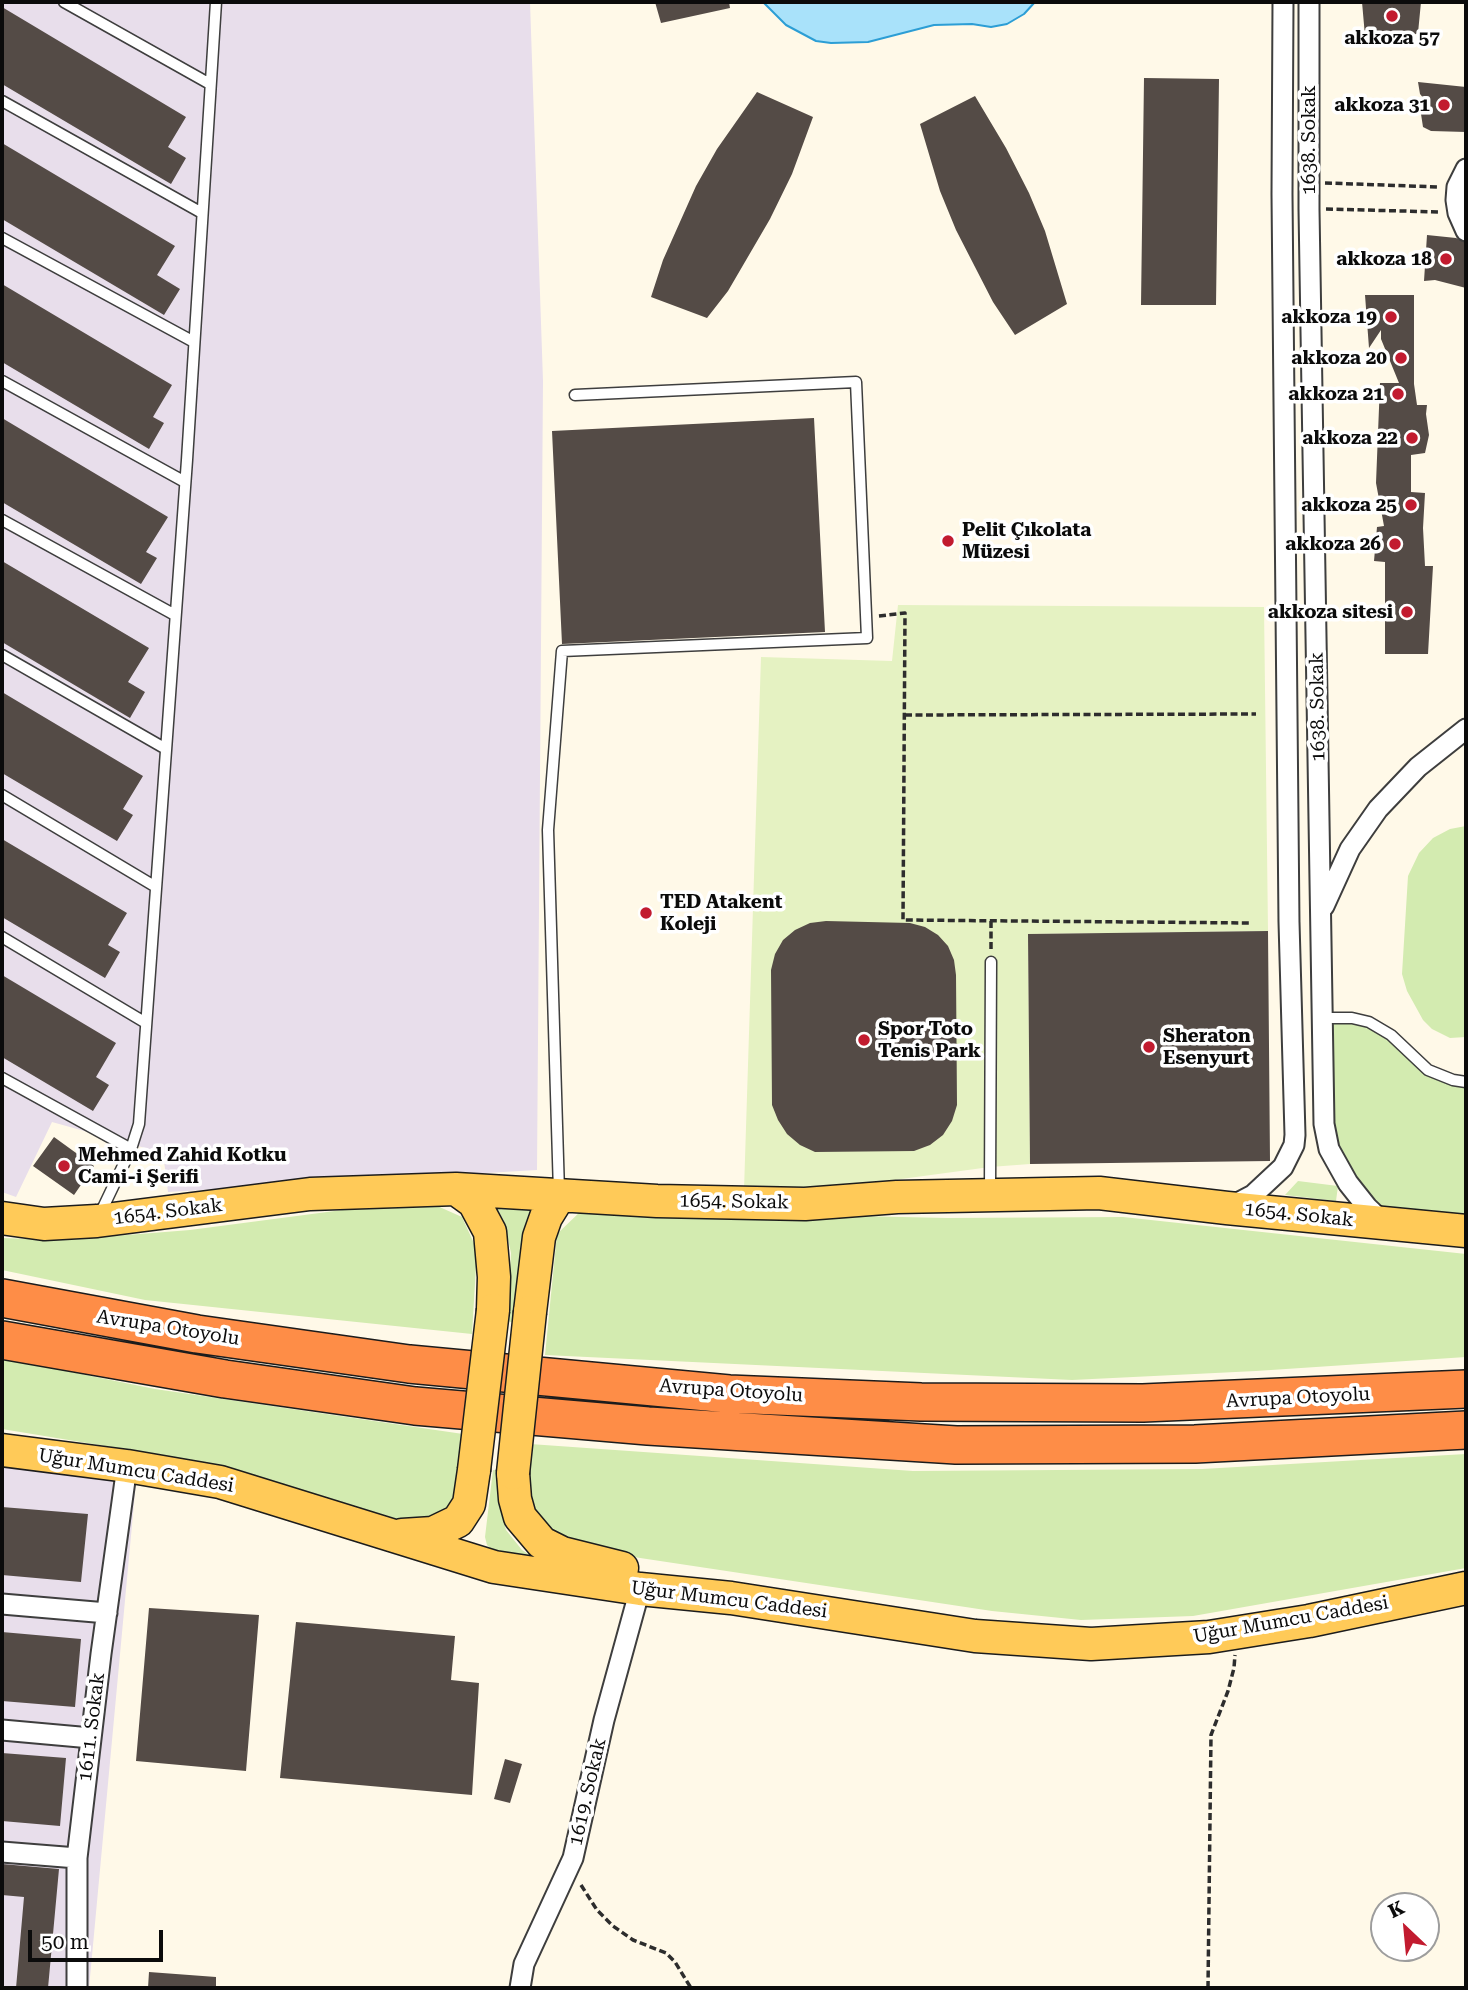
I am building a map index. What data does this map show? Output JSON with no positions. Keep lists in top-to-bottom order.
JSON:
{
  "streets": {
    "highway": ["Avrupa Otoyolu"],
    "main road": ["1654. Sokak", "Uğur Mumcu Caddesi"],
    "street": ["1638. Sokak", "1611. Sokak", "1619. Sokak"]
  },
  "crossings": [
    ["1638. Sokak", "1654. Sokak"],
    ["Uğur Mumcu Caddesi", "1611. Sokak"],
    ["Uğur Mumcu Caddesi", "1619. Sokak"]
  ],
  "places": [
    "akkoza 57",
    "akkoza 31",
    "akkoza 18",
    "akkoza 19",
    "akkoza 20",
    "akkoza 21",
    "akkoza 22",
    "akkoza 25",
    "Pelit Çıkolata Müzesi",
    "akkoza 26",
    "akkoza sitesi",
    "TED Atakent Koleji",
    "Spor Toto Tenis Park",
    "Sheraton Esenyurt",
    "Mehmed Zahid Kotku Cami-i Şerifi"
  ],
  "scale_bar": "50 m",
  "north": "top left"
}
